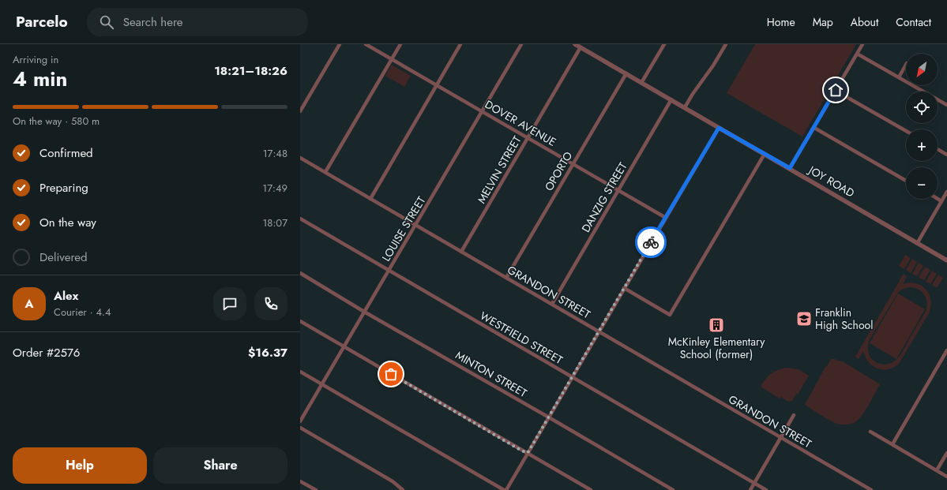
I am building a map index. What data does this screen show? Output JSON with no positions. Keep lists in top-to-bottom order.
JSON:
{
  "streets": {
    "street": [
      "DOVER AVENUE",
      "MELVIN STREET",
      "OPORTO",
      "JOY ROAD",
      "DANZIG STREET",
      "LOUISE STREET",
      "GRANDON STREET",
      "WESTFIELD STREET",
      "MINTON STREET"
    ]
  },
  "crossings": [
    ["DOVER AVENUE", "MELVIN STREET"],
    ["DOVER AVENUE", "OPORTO"],
    ["DOVER AVENUE", "DANZIG STREET"],
    ["DOVER AVENUE", "LOUISE STREET"],
    ["MELVIN STREET", "JOY ROAD"],
    ["MELVIN STREET", "GRANDON STREET"],
    ["OPORTO", "JOY ROAD"],
    ["OPORTO", "GRANDON STREET"],
    ["JOY ROAD", "DANZIG STREET"],
    ["DANZIG STREET", "GRANDON STREET"],
    ["LOUISE STREET", "GRANDON STREET"],
    ["LOUISE STREET", "WESTFIELD STREET"],
    ["LOUISE STREET", "MINTON STREET"]
  ],
  "places": {
    "school or university": ["Franklin High School"],
    "building": ["McKinley Elementary School (former)"]
  },
  "north": "bottom left",
  "page": {
    "header": "Parcelo",
    "search": "Search here",
    "nav": [
      "Home",
      "Map",
      "About",
      "Contact"
    ],
    "heading": ["4 min", "Arriving in", "18:21–18:26"],
    "panel": [
      "Alex",
      "Courier · 4.4",
      "Order #2576",
      "$16.37"
    ],
    "map_buttons": ["+", "−"],
    "bar": "On the way · 580 m",
    "list": [
      ["Confirmed", "17:48"],
      ["Preparing", "17:49"],
      ["On the way", "18:07"],
      "Delivered"
    ],
    "round": "A",
    "buttons": ["Help", "Share"]
  }
}
